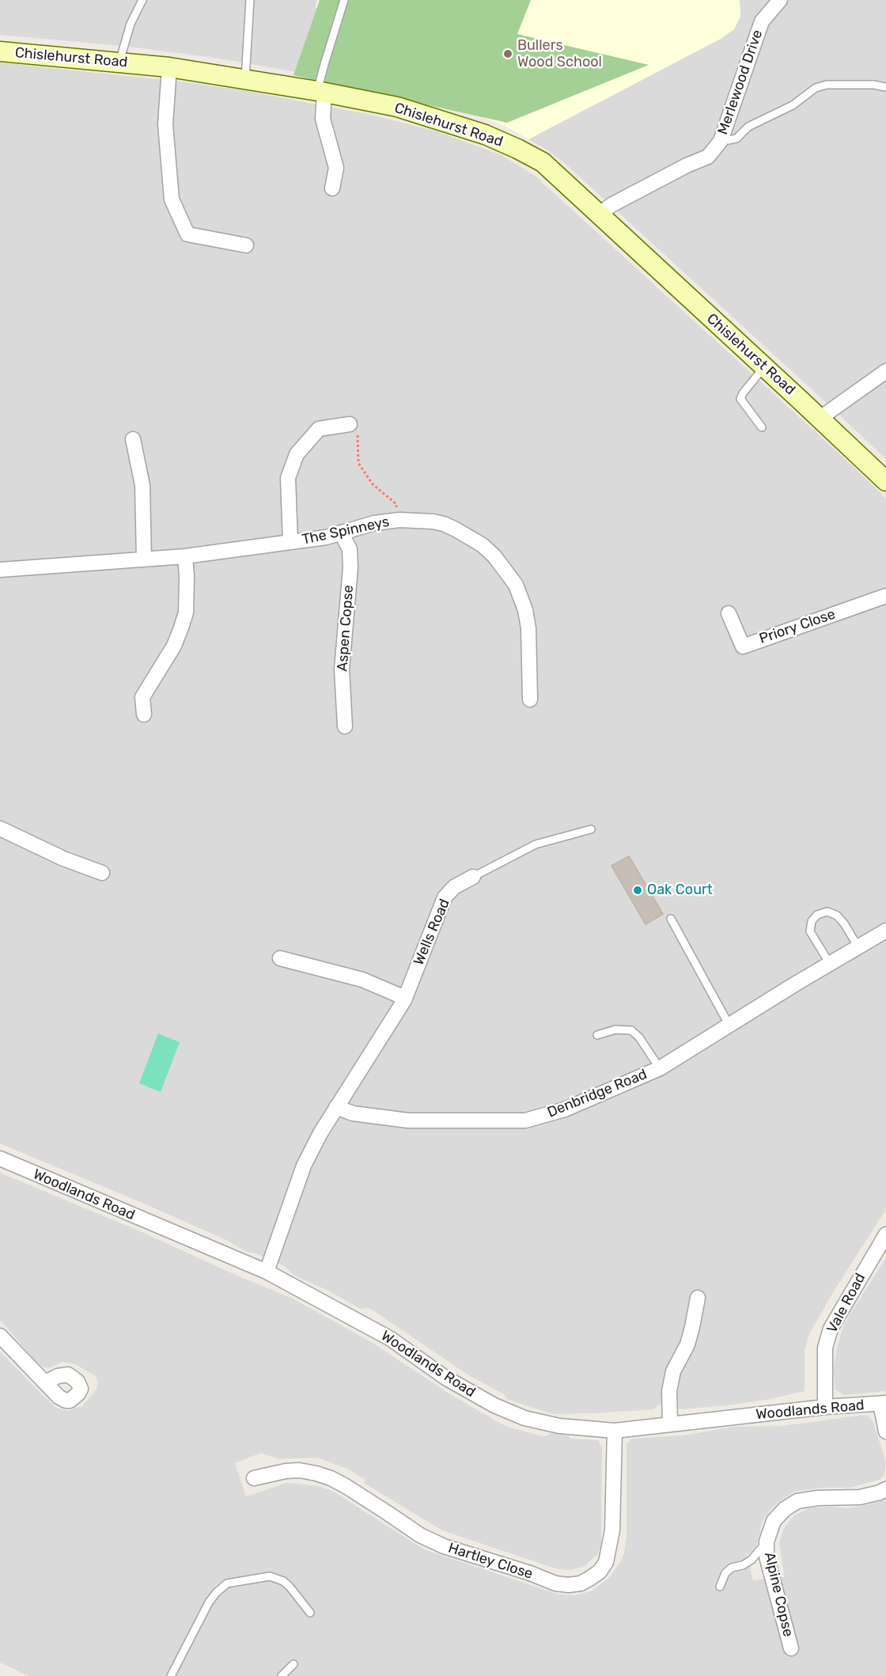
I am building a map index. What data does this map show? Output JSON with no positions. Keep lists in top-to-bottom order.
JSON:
{
  "streets": {
    "main road": ["Chislehurst Road"],
    "street": [
      "Merlewood Drive",
      "The Spinneys",
      "Priory Close",
      "Aspen Copse",
      "Wells Road",
      "Denbridge Road",
      "Woodlands Road",
      "Vale Road",
      "Hartley Close",
      "Alpine Copse"
    ]
  },
  "crossings": [
    ["Chislehurst Road", "Merlewood Drive"],
    ["The Spinneys", "Aspen Copse"],
    ["Wells Road", "Denbridge Road"],
    ["Woodlands Road", "Vale Road"],
    ["Woodlands Road", "Hartley Close"]
  ],
  "places": ["Bullers Wood School", "Oak Court"]
}
